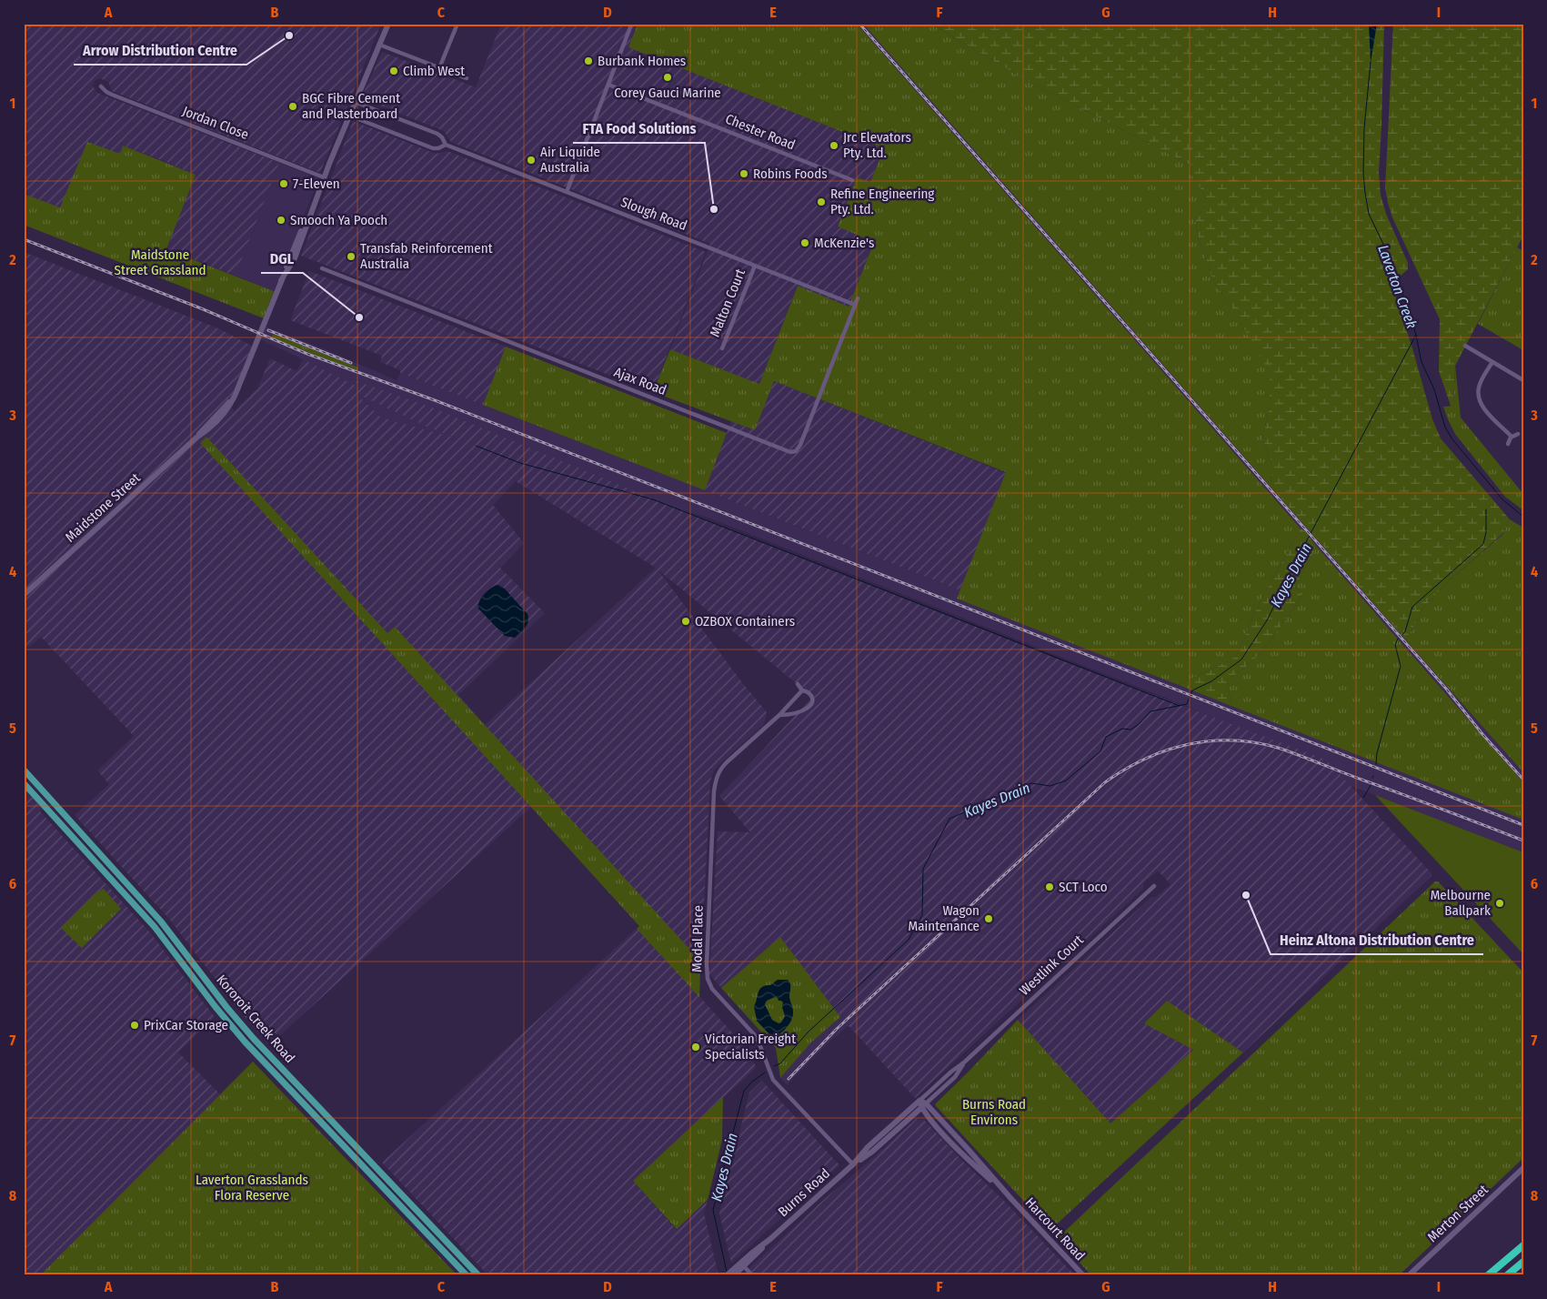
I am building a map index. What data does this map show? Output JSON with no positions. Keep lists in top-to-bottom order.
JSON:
{
  "streets": {
    "main road": ["Kororoit Creek Road"],
    "street": [
      "Jordan Close",
      "Chester Road",
      "Slough Road",
      "Malton Court",
      "Ajax Road",
      "Maidstone Street",
      "Modal Place",
      "Westlink Court",
      "Burns Road",
      "Merton Street",
      "Harcourt Road"
    ]
  },
  "crossings": [
    ["Jordan Close", "Maidstone Street"],
    ["Slough Road", "Malton Court"],
    ["Slough Road", "Ajax Road"],
    ["Slough Road", "Maidstone Street"],
    ["Modal Place", "Burns Road"],
    ["Westlink Court", "Burns Road"],
    ["Westlink Court", "Harcourt Road"],
    ["Burns Road", "Harcourt Road"]
  ],
  "water": ["Laverton Creek", "Kayes Drain"],
  "parks": ["Maidstone Street Grassland", "Burns Road Environs", "Laverton Grasslands Flora Reserve"],
  "places": [
    "Arrow Distribution Centre",
    "Burbank Homes",
    "Climb West",
    "Corey Gauci Marine",
    "BGC Fibre Cement and Plasterboard",
    "Jrc Elevators Pty. Ltd.",
    "Air Liquide Australia",
    "Robins Foods",
    "7-Eleven",
    "Refine Engineering Pty. Ltd.",
    "FTA Food Solutions",
    "Smooch Ya Pooch",
    "McKenzie's",
    "Transfab Reinforcement Australia",
    "DGL",
    "OZBOX Containers",
    "SCT Loco",
    "Heinz Altona Distribution Centre",
    "Melbourne Ballpark",
    "Wagon Maintenance",
    "PrixCar Storage",
    "Victorian Freight Specialists"
  ],
  "grid": {
    "columns": [
      "A",
      "B",
      "C",
      "D",
      "E",
      "F",
      "G",
      "H",
      "I"
    ],
    "rows": [
      "1",
      "2",
      "3",
      "4",
      "5",
      "6",
      "7",
      "8"
    ]
  }
}
